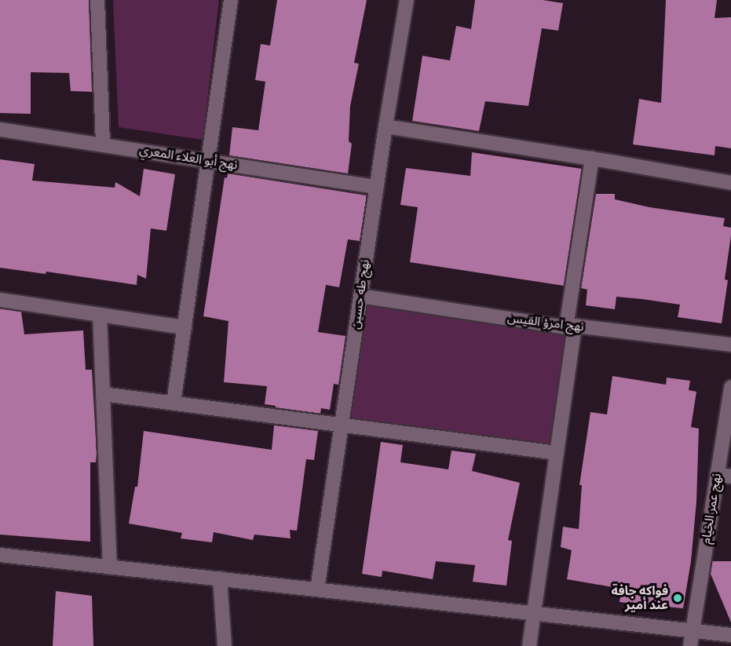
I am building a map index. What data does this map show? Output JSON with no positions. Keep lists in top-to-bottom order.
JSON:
{
  "streets": {
    "street": [
      "نهج أبو العلاء المعري",
      "نهج طه حسين",
      "نهج امرؤ القيس",
      "نهج عمر الخيام"
    ]
  },
  "crossings": [
    ["نهج أبو العلاء المعري", "نهج طه حسين"],
    ["نهج طه حسين", "نهج امرؤ القيس"]
  ],
  "places": ["فواكه جافة عند أمير"]
}
